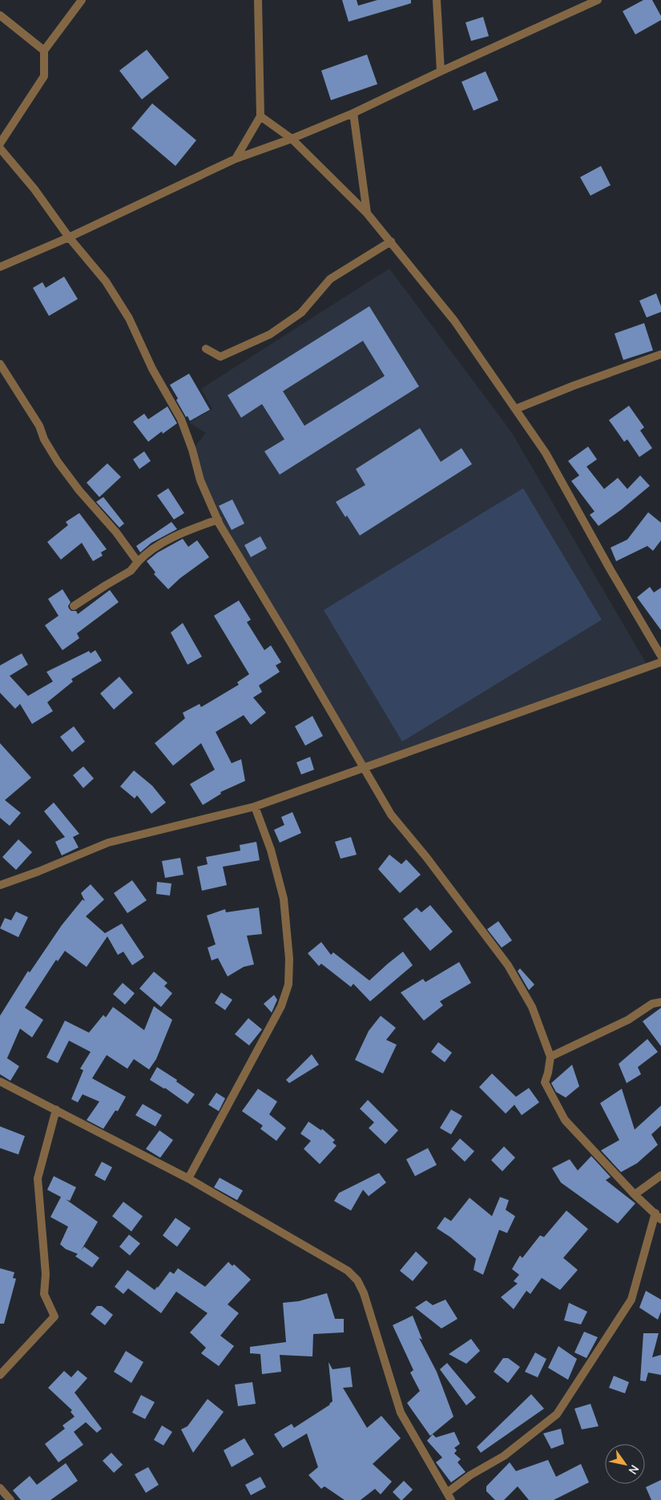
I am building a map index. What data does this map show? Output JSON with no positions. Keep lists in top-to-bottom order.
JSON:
{
  "north": "bottom right"
}
